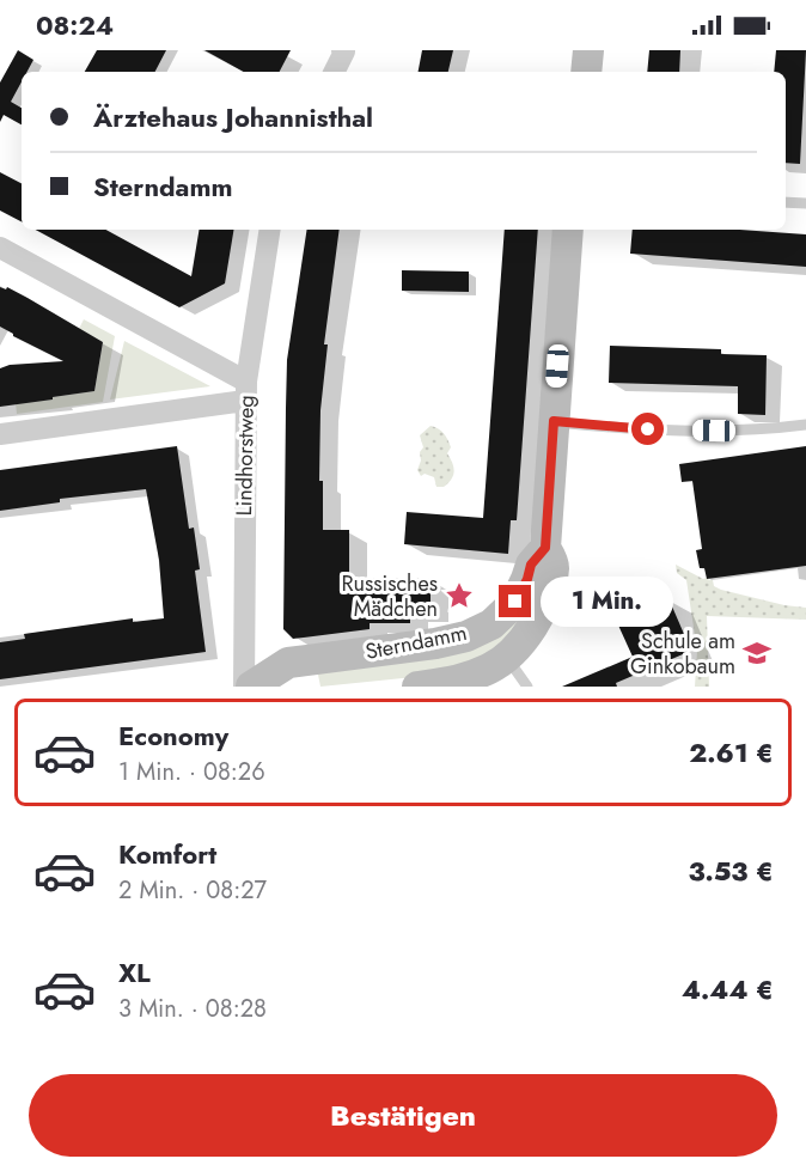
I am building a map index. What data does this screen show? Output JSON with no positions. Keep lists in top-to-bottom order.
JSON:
{
  "streets": {
    "street": ["Lindhorstweg", "Sterndamm"]
  },
  "places": {
    "place": ["Russisches Mädchen"],
    "school or university": ["Schule am Ginkobaum"]
  },
  "page": {
    "status": "08:24",
    "banner": ["Ärztehaus Johannisthal", "Sterndamm"],
    "bubble": "1 Min.",
    "list": [
      {
        "name": "Economy",
        "note": "1 Min. · 08:26",
        "value": "2.61 €"
      },
      {
        "name": "Komfort",
        "note": "2 Min. · 08:27",
        "value": "3.53 €"
      },
      {
        "name": "XL",
        "note": "3 Min. · 08:28",
        "value": "4.44 €"
      }
    ],
    "buttons": "Bestätigen"
  }
}
